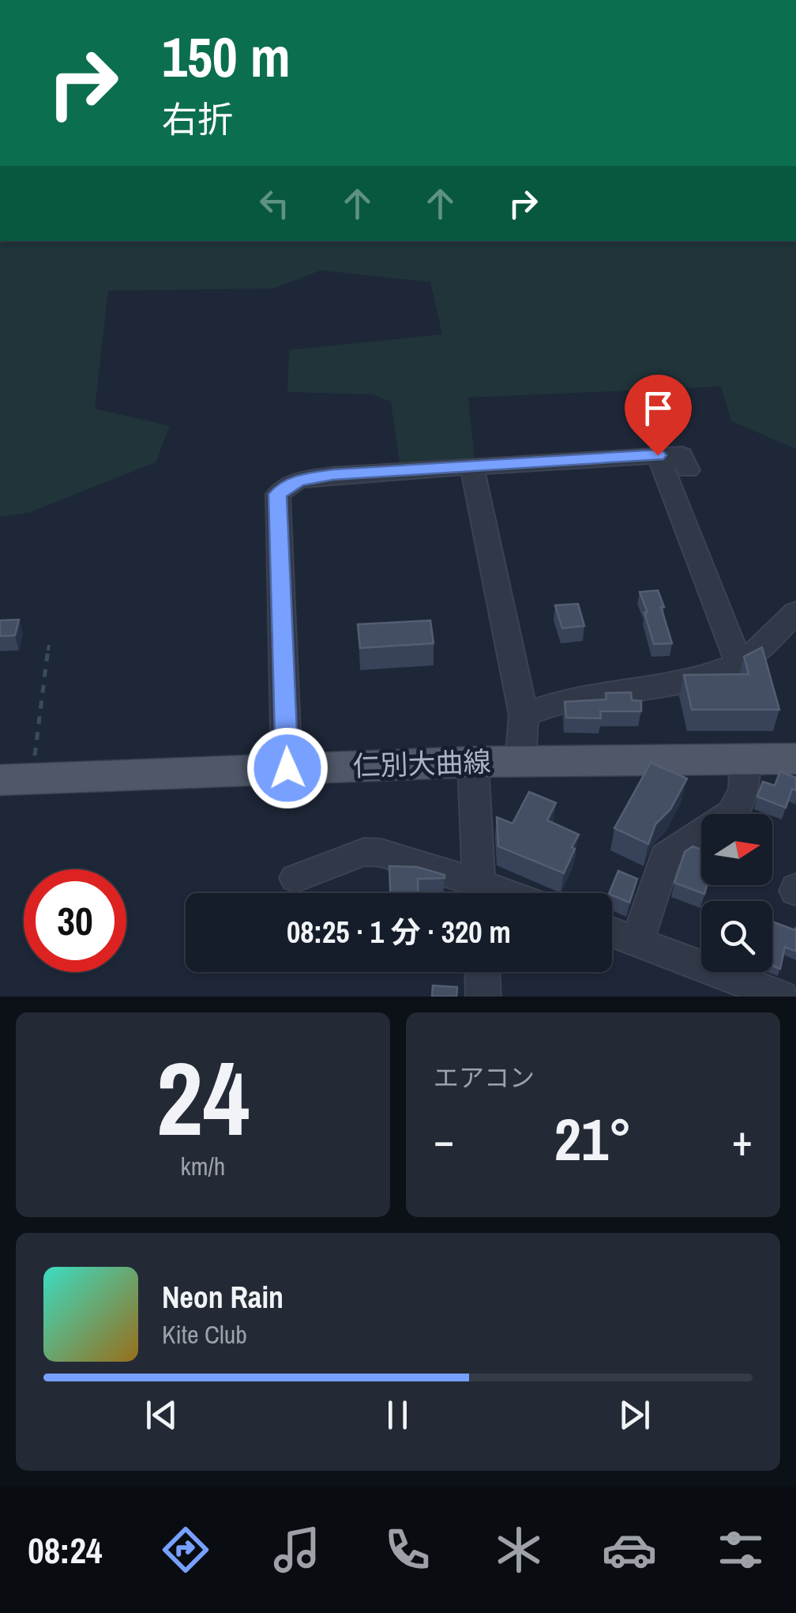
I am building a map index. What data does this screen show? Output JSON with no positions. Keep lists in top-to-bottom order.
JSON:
{
  "streets": {
    "main road": ["仁別大曲線"]
  },
  "north": "right",
  "page": {
    "turn": ["150 m", "右折"],
    "limit": "30",
    "trip": "08:25 · 1 分 · 320 m",
    "tile": [
      ["24", "km/h"],
      "エアコン"
    ],
    "heat": ["−", "21°", "+"],
    "song": ["Neon Rain", "Kite Club"],
    "tabs": "08:24"
  }
}
